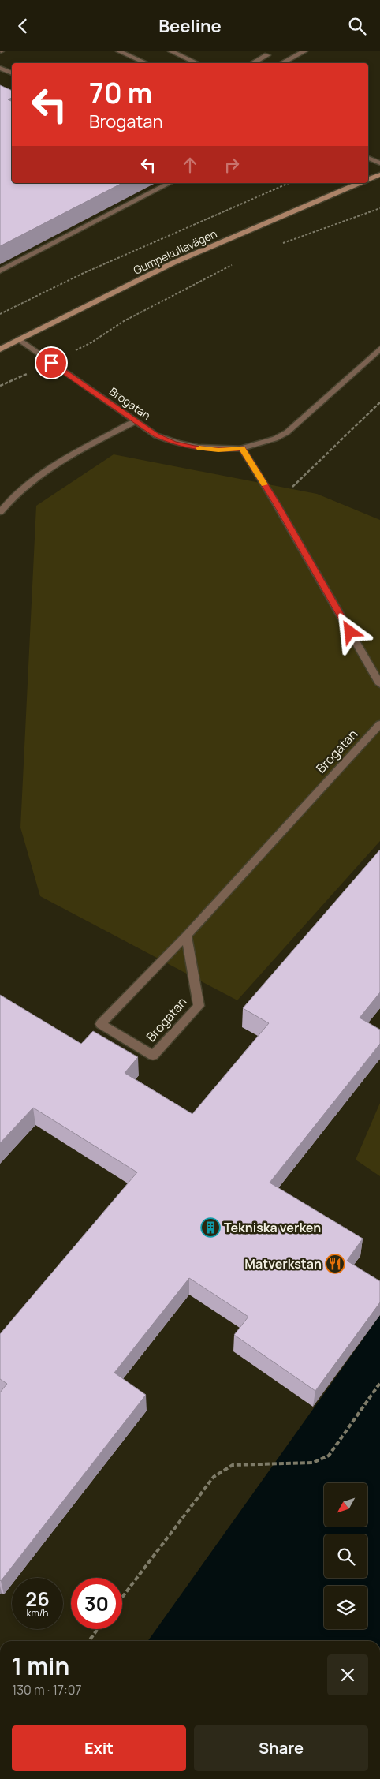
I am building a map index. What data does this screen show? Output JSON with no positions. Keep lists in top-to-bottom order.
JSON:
{
  "streets": {
    "street": ["Gumpekullavägen", "Brogatan"]
  },
  "crossings": [
    ["Gumpekullavägen", "Brogatan"]
  ],
  "places": {
    "building": ["Tekniska verken"],
    "restaurant": ["Matverkstan"]
  },
  "north": "bottom left",
  "page": {
    "header": "Beeline",
    "turn": ["70 m", "Brogatan"],
    "speed": "26 km/h",
    "limit": "30",
    "heading": ["1 min", "130 m · 17:07"],
    "buttons": ["Exit", "Share"]
  }
}
